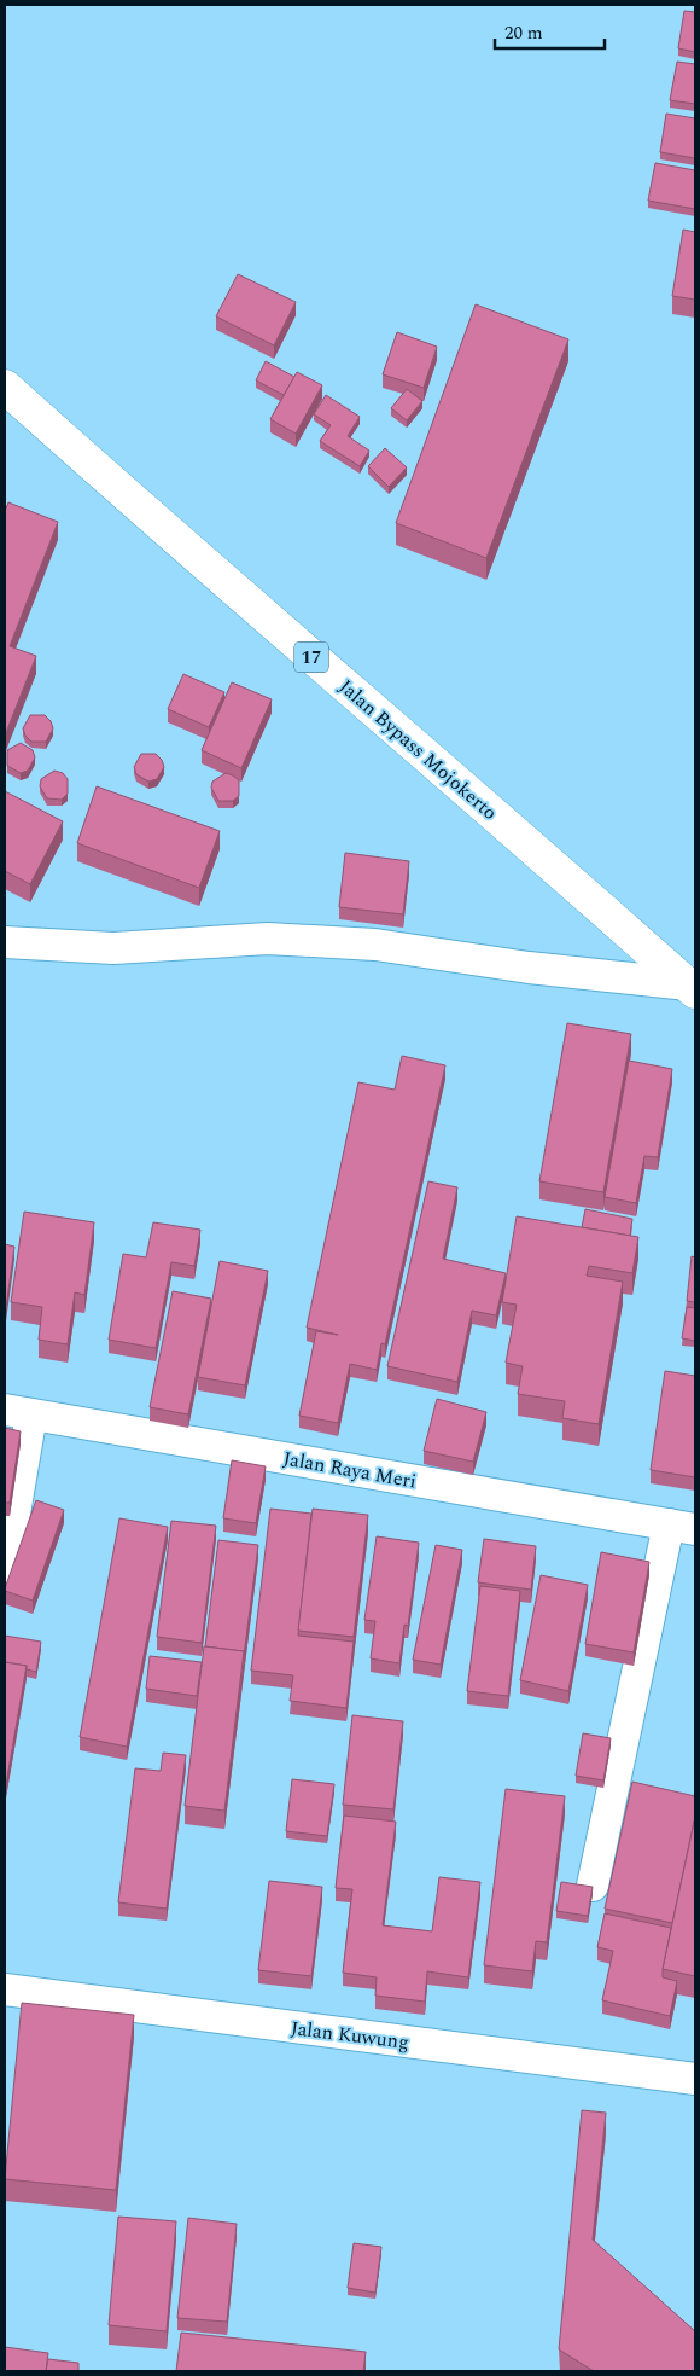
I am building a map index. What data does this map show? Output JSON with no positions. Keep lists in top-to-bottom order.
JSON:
{
  "streets": {
    "highway": ["17", "Jalan Bypass Mojokerto"],
    "street": ["Jalan Raya Meri", "Jalan Kuwung"]
  },
  "scale_bar": "20 m"
}
